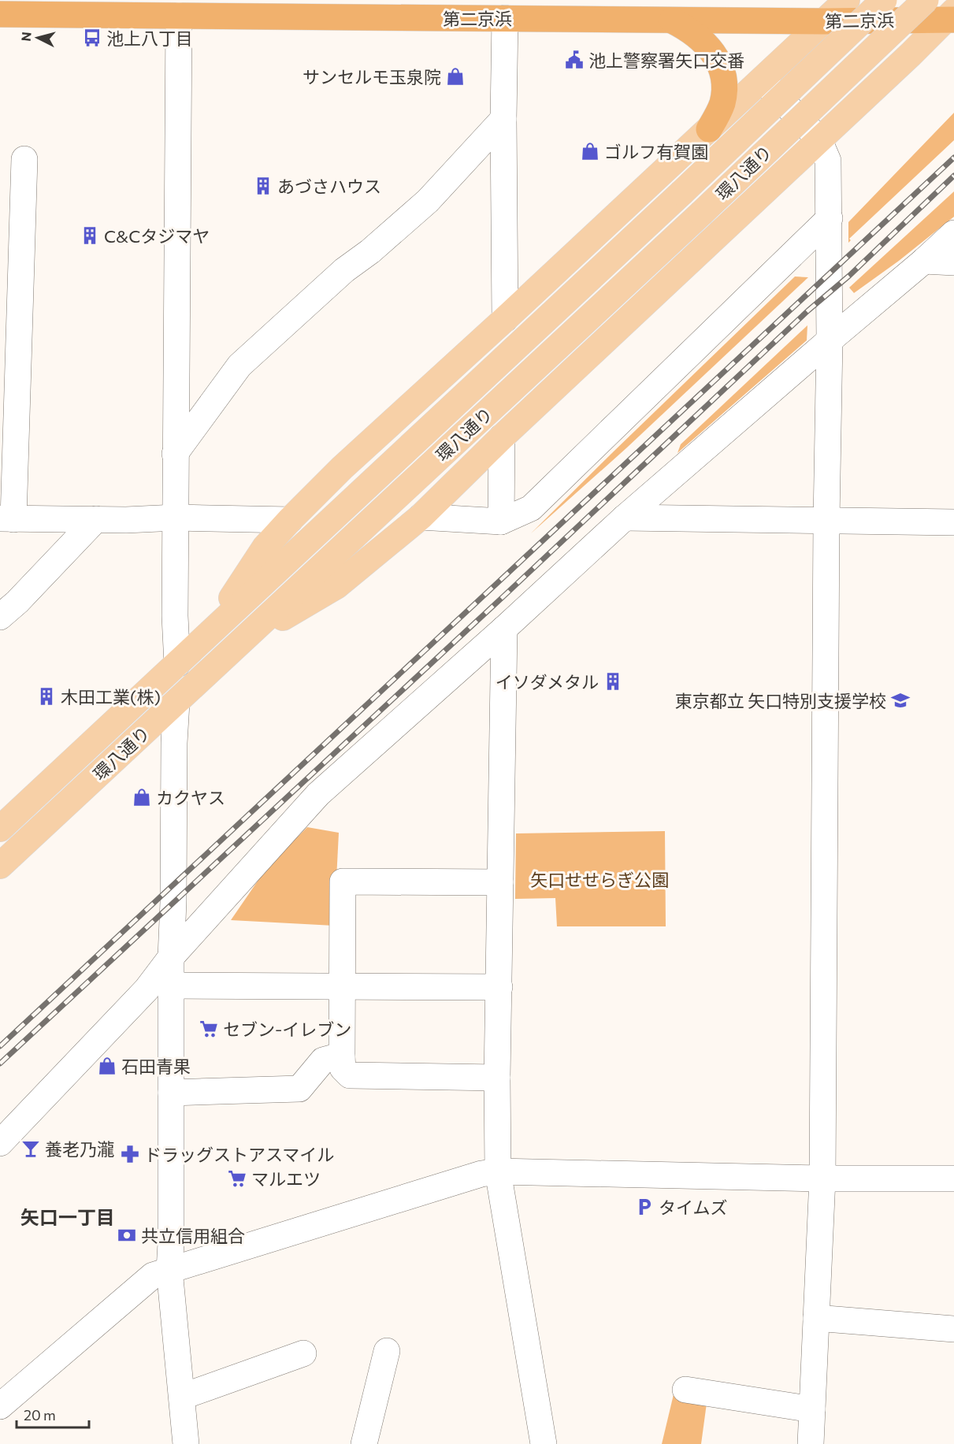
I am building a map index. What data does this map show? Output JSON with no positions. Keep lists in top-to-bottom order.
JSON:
{
  "streets": {
    "highway": ["第二京浜"],
    "main road": ["環八通り"]
  },
  "districts": ["矢口一丁目"],
  "parks": ["矢口せせらぎ公園"],
  "places": {
    "bus stop": ["池上八丁目"],
    "public building": ["池上警察署矢口交番"],
    "shop": [
      "サンセルモ玉泉院",
      "ゴルフ有賀園",
      "カクヤス",
      "石田青果"
    ],
    "building": [
      "あづさハウス",
      "C&Cタジマヤ",
      "イソダメタル",
      "木田工業(株)"
    ],
    "school or university": ["東京都立 矢口特別支援学校"],
    "supermarket": ["セブン-イレブン", "マルエツ"],
    "bar": ["養老乃瀧"],
    "pharmacy": ["ドラッグストアスマイル"],
    "parking": ["タイムズ"],
    "bank": ["共立信用組合"]
  },
  "scale_bar": "20 m",
  "north": "left"
}
